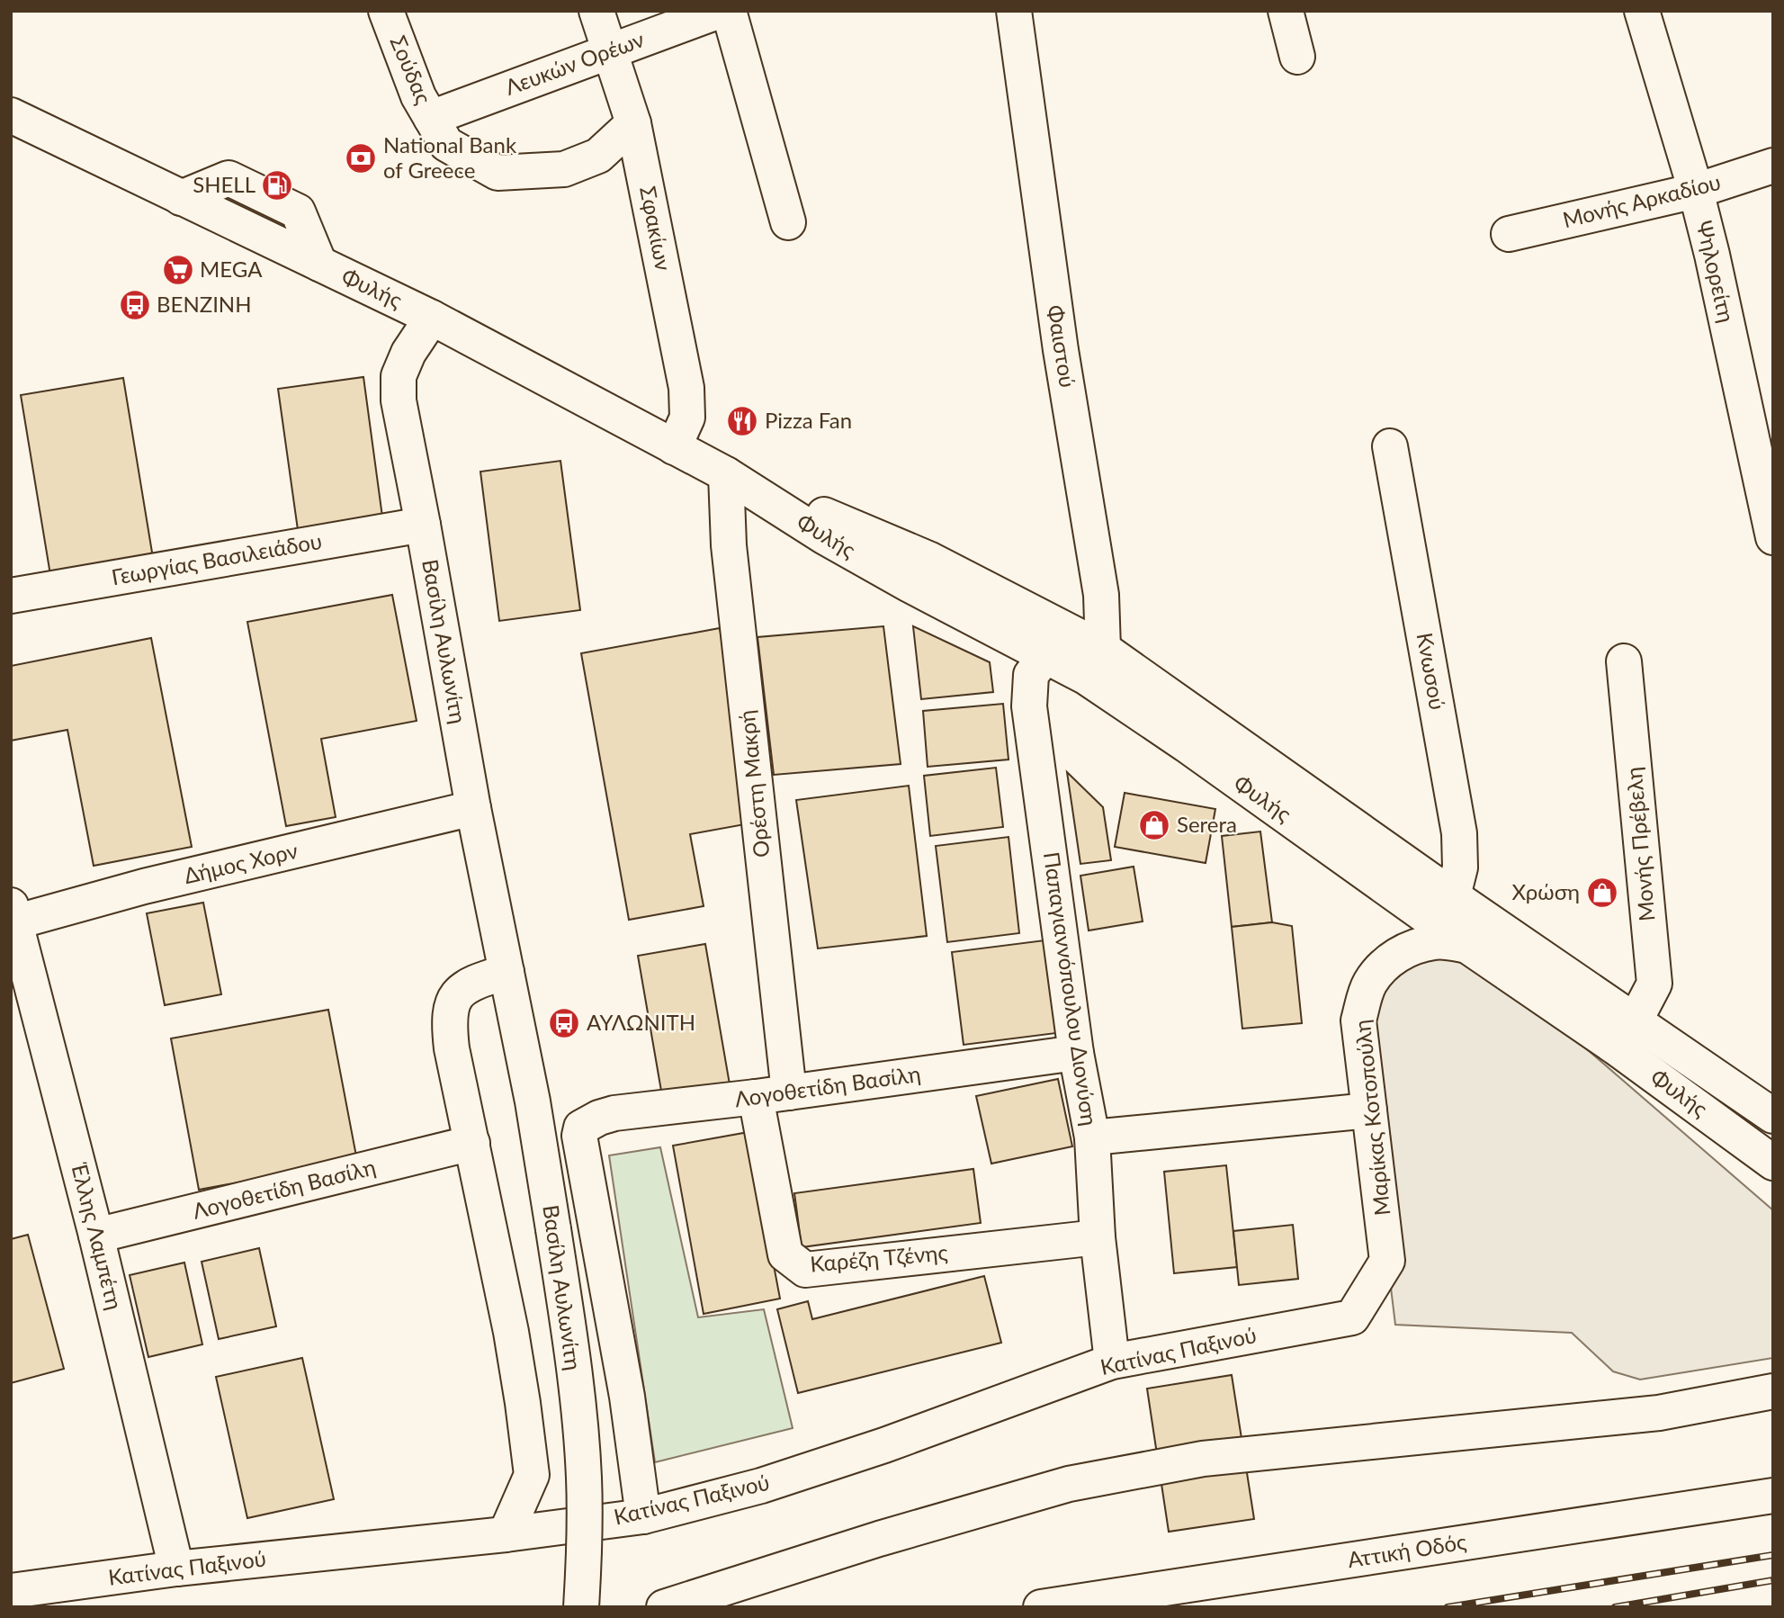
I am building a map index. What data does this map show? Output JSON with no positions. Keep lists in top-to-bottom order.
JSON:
{
  "streets": {
    "main road": [
      "Λευκών Ορέων",
      "Σούδας",
      "Μονής Αρκαδίου",
      "Σφακίων",
      "Ψηλορείτη",
      "Φυλής",
      "Φαιστού",
      "Γεωργίας Βασιλειάδου",
      "Βασίλη Αυλωνίτη",
      "Κνωσού",
      "Ορέστη Μακρή",
      "Μονής Πρέβελη",
      "Δήμος Χορν",
      "Παπαγιαννόπουλου Διονύση",
      "Λογοθετίδη Βασίλη",
      "Μαρίκας Κοτοπούλη",
      "Έλλης Λαμπέτη",
      "Καρέζη Τζένης",
      "Κατίνας Παξινού",
      "Αττική Οδός"
    ]
  },
  "crossings": [
    ["Λευκών Ορέων", "Σούδας"],
    ["Λευκών Ορέων", "Σφακίων"],
    ["Σούδας", "Σφακίων"],
    ["Μονής Αρκαδίου", "Ψηλορείτη"],
    ["Σφακίων", "Φυλής"],
    ["Φυλής", "Φαιστού"],
    ["Φυλής", "Βασίλη Αυλωνίτη"],
    ["Φυλής", "Κνωσού"],
    ["Φυλής", "Ορέστη Μακρή"],
    ["Φυλής", "Μονής Πρέβελη"],
    ["Φυλής", "Παπαγιαννόπουλου Διονύση"],
    ["Φυλής", "Μαρίκας Κοτοπούλη"],
    ["Γεωργίας Βασιλειάδου", "Βασίλη Αυλωνίτη"],
    ["Βασίλη Αυλωνίτη", "Δήμος Χορν"],
    ["Βασίλη Αυλωνίτη", "Λογοθετίδη Βασίλη"],
    ["Βασίλη Αυλωνίτη", "Κατίνας Παξινού"],
    ["Ορέστη Μακρή", "Λογοθετίδη Βασίλη"],
    ["Ορέστη Μακρή", "Καρέζη Τζένης"],
    ["Δήμος Χορν", "Έλλης Λαμπέτη"],
    ["Παπαγιαννόπουλου Διονύση", "Λογοθετίδη Βασίλη"],
    ["Παπαγιαννόπουλου Διονύση", "Καρέζη Τζένης"],
    ["Παπαγιαννόπουλου Διονύση", "Κατίνας Παξινού"],
    ["Λογοθετίδη Βασίλη", "Έλλης Λαμπέτη"],
    ["Λογοθετίδη Βασίλη", "Καρέζη Τζένης"],
    ["Μαρίκας Κοτοπούλη", "Κατίνας Παξινού"],
    ["Έλλης Λαμπέτη", "Κατίνας Παξινού"]
  ],
  "places": {
    "bank": ["National Bank of Greece"],
    "fuel station": ["SHELL"],
    "supermarket": ["MEGA"],
    "bus stop": ["ΒΕΝΖΙΝΗ", "ΑΥΛΩΝΙΤΗ"],
    "restaurant": ["Pizza Fan"],
    "shop": ["Serera", "Χρώση"]
  }
}
